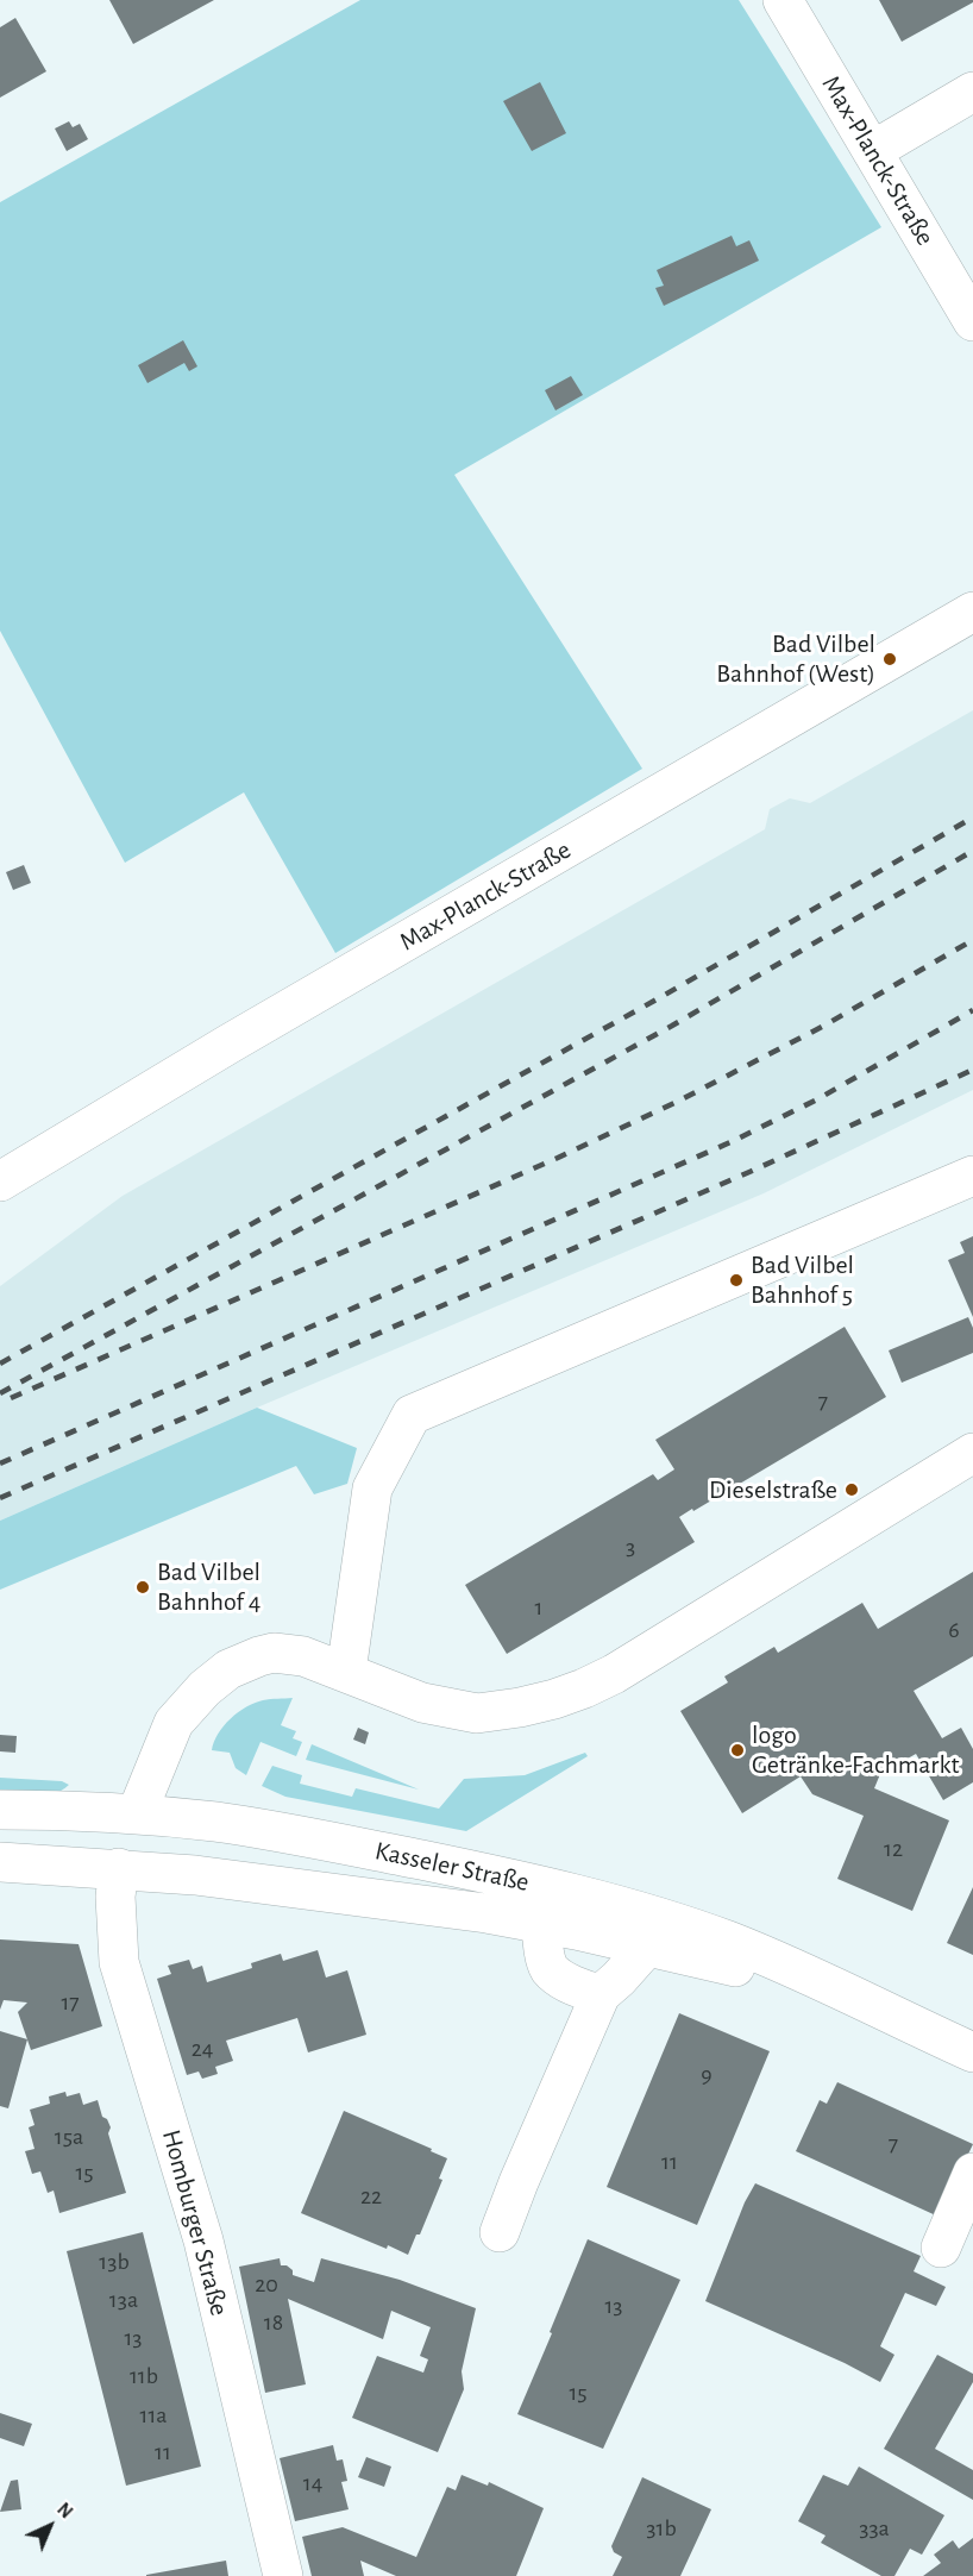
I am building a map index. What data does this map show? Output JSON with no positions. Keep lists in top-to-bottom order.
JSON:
{
  "streets": {
    "street": ["Max-Planck-Straße", "Kasseler Straße", "Homburger Straße"]
  },
  "crossings": [
    ["Kasseler Straße", "Homburger Straße"]
  ],
  "places": [
    "Bad Vilbel Bahnhof (West)",
    "Bad Vilbel Bahnhof 5",
    "Dieselstraße",
    "Bad Vilbel Bahnhof 4",
    "logo Getränke-Fachmarkt"
  ],
  "house_numbers": [
    "7",
    "3",
    "1",
    "6",
    "12",
    "17",
    "24",
    "9",
    "15a",
    "7",
    "11",
    "15",
    "22",
    "13b",
    "20",
    "13a",
    "13",
    "18",
    "13",
    "11b",
    "15",
    "11a",
    "11",
    "14",
    "31b",
    "33a"
  ],
  "north": "top right"
}
